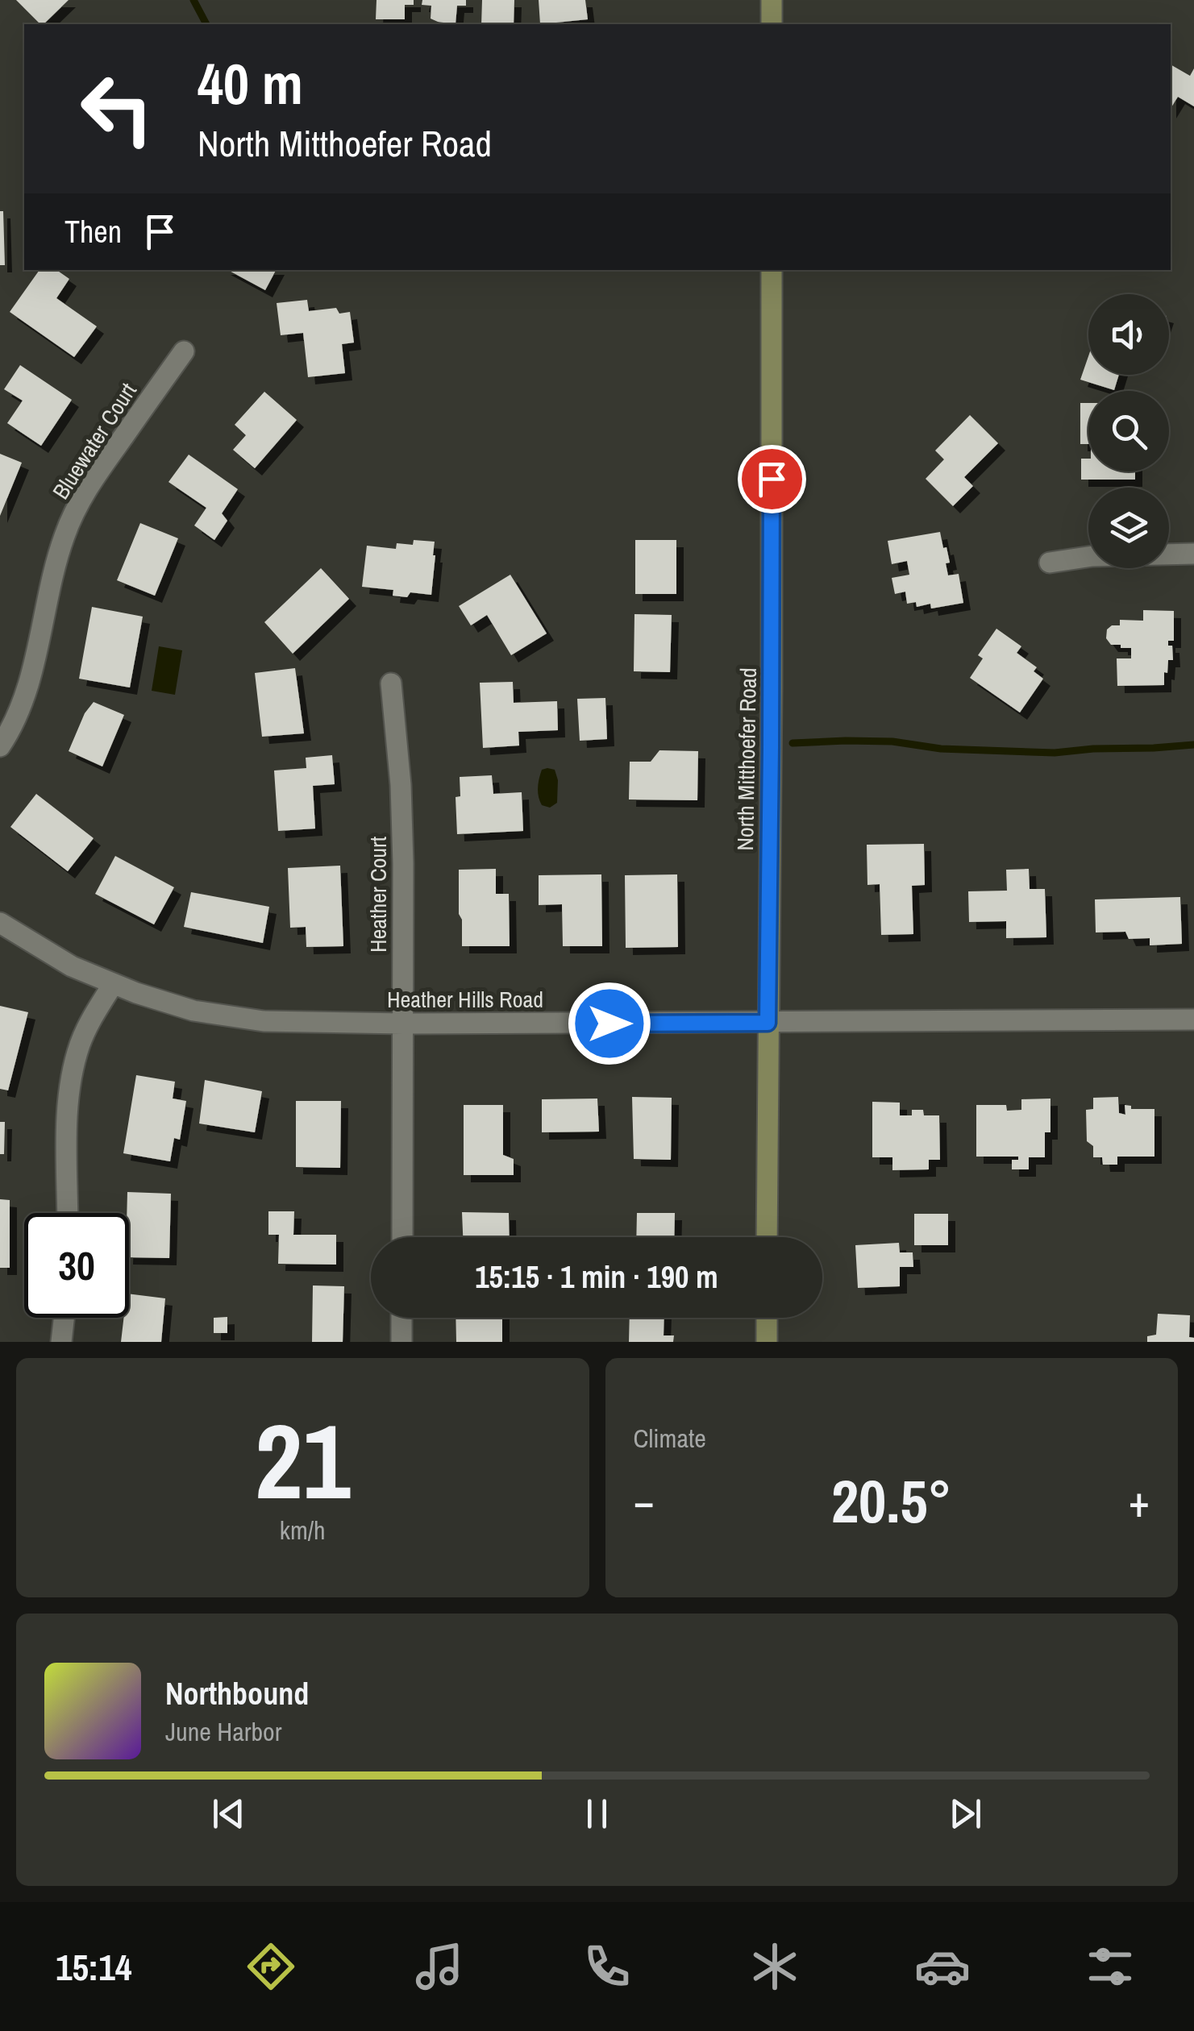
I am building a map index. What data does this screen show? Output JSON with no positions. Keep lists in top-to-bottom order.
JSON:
{
  "streets": {
    "main road": ["North Mitthoefer Road"],
    "street": ["Bluewater Court", "Heather Court", "Heather Hills Road"]
  },
  "crossings": [
    ["North Mitthoefer Road", "Heather Hills Road"],
    ["Heather Court", "Heather Hills Road"]
  ],
  "page": {
    "turn": ["40 m", "North Mitthoefer Road"],
    "then": "Then",
    "limit": "30",
    "trip": "15:15 · 1 min · 190 m",
    "tile": [
      ["21", "km/h"],
      "Climate"
    ],
    "heat": ["−", "20.5°", "+"],
    "song": ["Northbound", "June Harbor"],
    "tabs": "15:14"
  }
}
